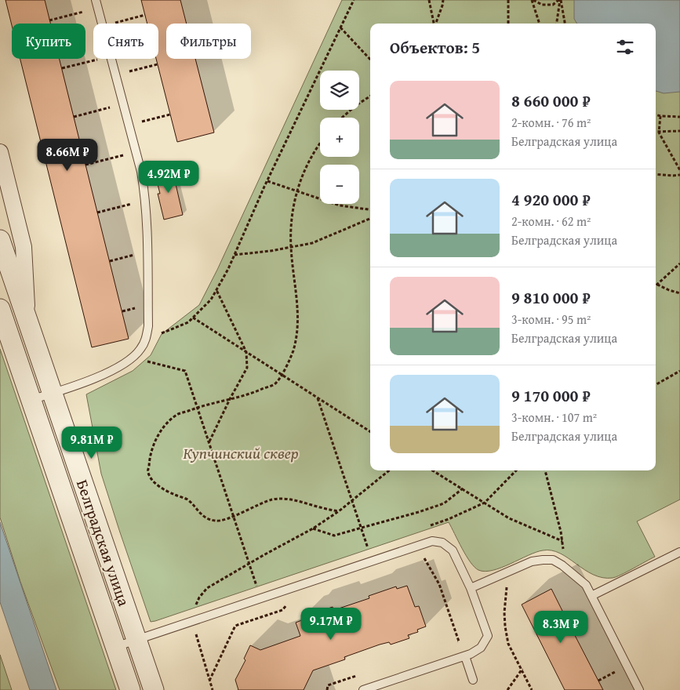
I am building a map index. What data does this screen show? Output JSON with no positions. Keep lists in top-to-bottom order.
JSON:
{
  "streets": {
    "street": ["Белградская улица"]
  },
  "parks": ["Купчинский сквер"],
  "page": {
    "chip": ["Купить", "Снять", "Фильтры"],
    "heading": "Объектов: 5",
    "map_buttons": ["+", "−"],
    "list": [
      {
        "name": "8 660 000 ₽",
        "note": "2-комн. · 76 m² · Белградская улица"
      },
      {
        "name": "4 920 000 ₽",
        "note": "2-комн. · 62 m² · Белградская улица"
      },
      {
        "name": "9 810 000 ₽",
        "note": "3-комн. · 95 m² · Белградская улица"
      },
      {
        "name": "9 170 000 ₽",
        "note": "3-комн. · 107 m² · Белградская улица"
      }
    ],
    "price": [
      "8.66M ₽",
      "4.92M ₽",
      "9.81M ₽",
      "9.17M ₽",
      "8.3M ₽"
    ]
  }
}
